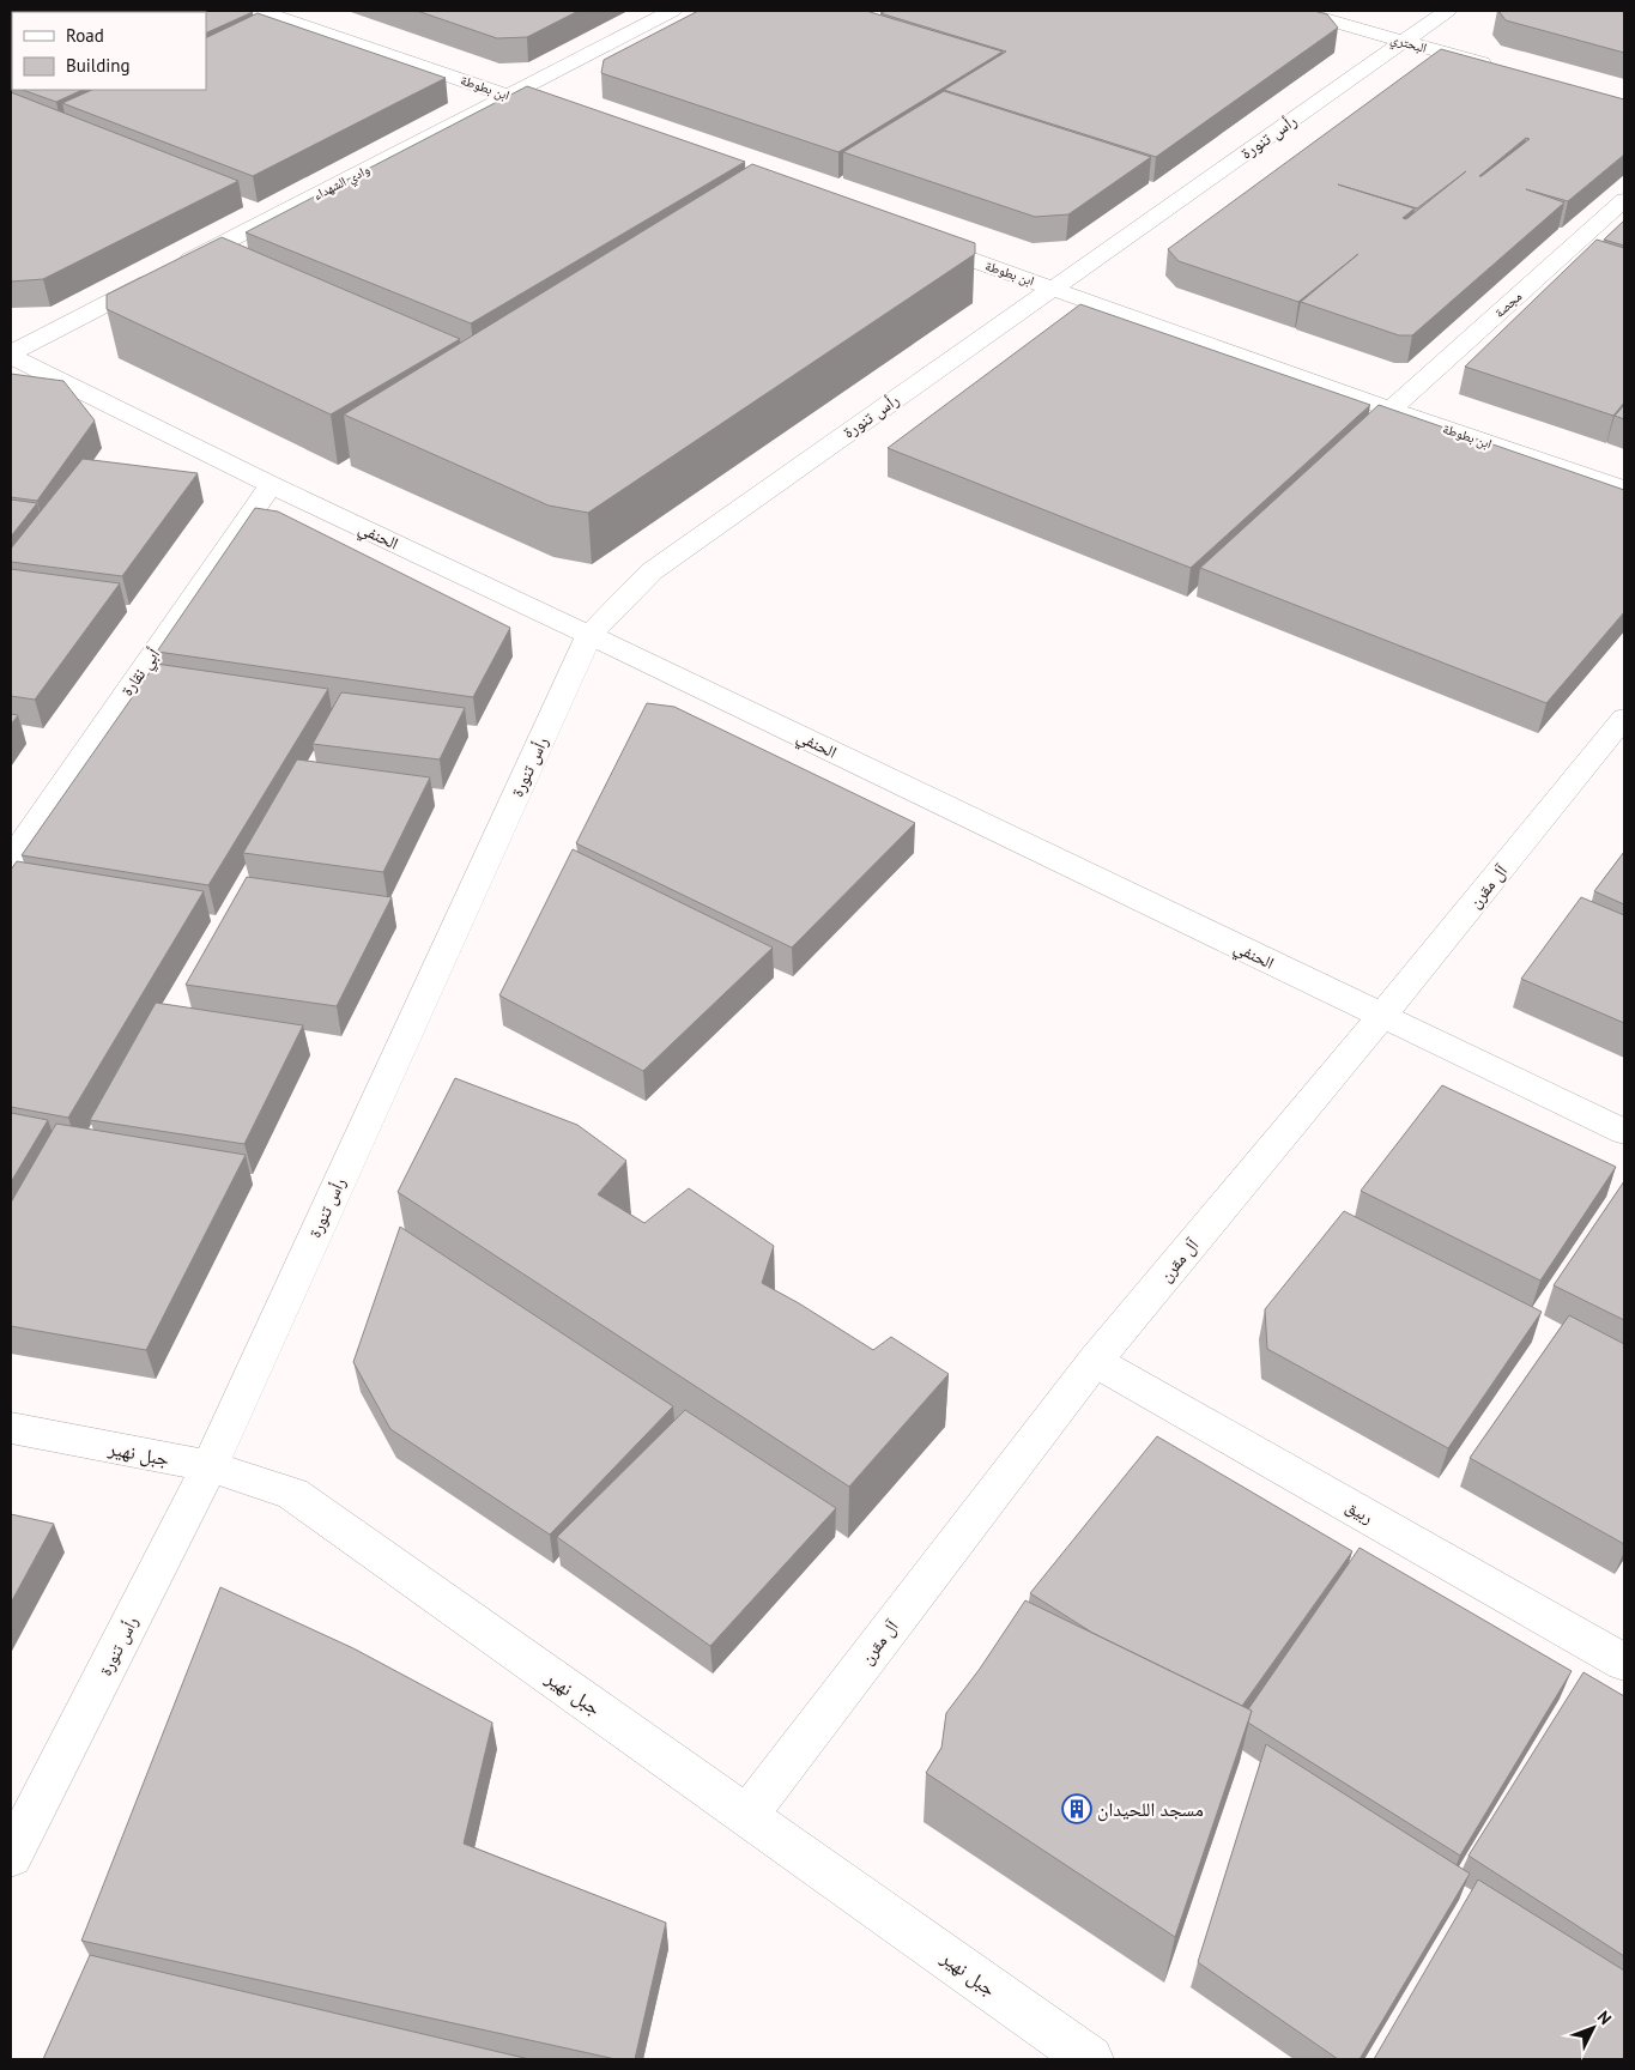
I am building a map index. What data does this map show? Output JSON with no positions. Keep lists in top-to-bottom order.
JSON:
{
  "streets": {
    "street": [
      "البحتري",
      "ابن بطوطة",
      "رأس تنورة",
      "وادي الشهداء",
      "مجصة",
      "الحنفي",
      "أبي نقارة",
      "آل مقرن",
      "جبل نهير",
      "ربيق"
    ]
  },
  "crossings": [
    ["البحتري", "رأس تنورة"],
    ["ابن بطوطة", "رأس تنورة"],
    ["ابن بطوطة", "وادي الشهداء"],
    ["ابن بطوطة", "مجصة"],
    ["رأس تنورة", "الحنفي"],
    ["رأس تنورة", "جبل نهير"],
    ["وادي الشهداء", "الحنفي"],
    ["الحنفي", "أبي نقارة"],
    ["الحنفي", "آل مقرن"],
    ["آل مقرن", "جبل نهير"],
    ["آل مقرن", "ربيق"]
  ],
  "places": {
    "building": ["مسجد اللحيدان"]
  },
  "legend": ["Road", "Building"],
  "north": "top right"
}
